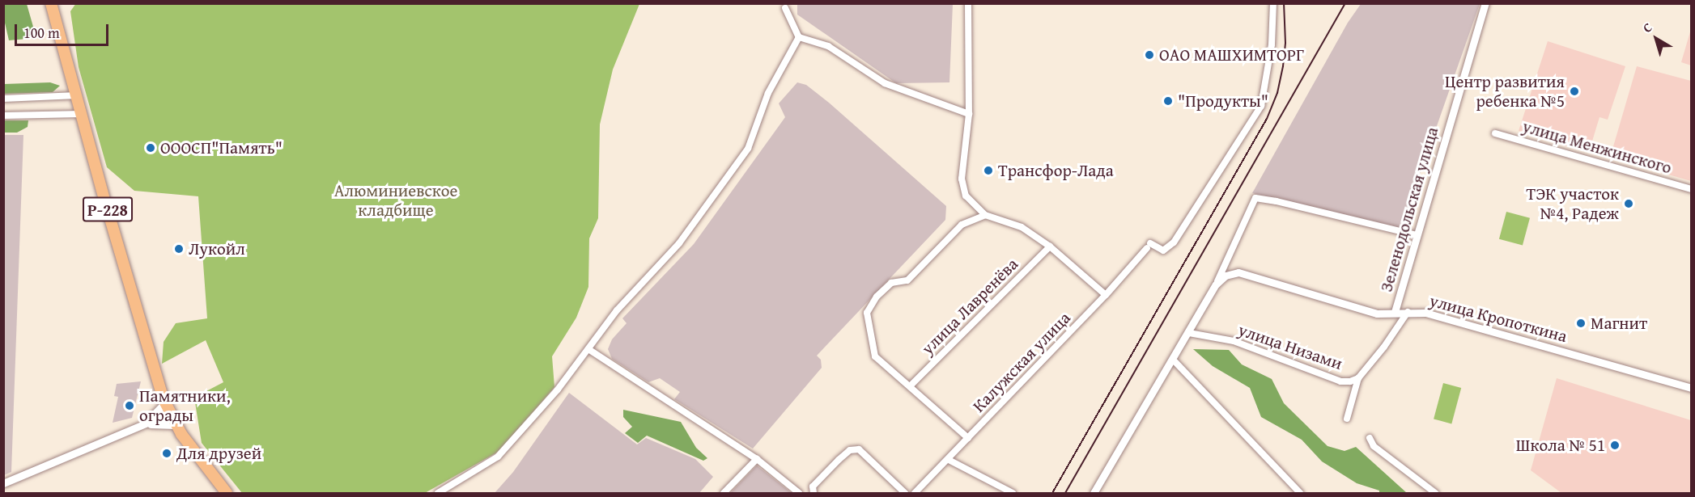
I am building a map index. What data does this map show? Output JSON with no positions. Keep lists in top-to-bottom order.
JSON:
{
  "streets": {
    "highway": ["Р-228"],
    "street": [
      "улица Менжинского",
      "Зеленодольская улица",
      "улица Лавренёва",
      "улица Кропоткина",
      "улица Низами",
      "Калужская улица"
    ]
  },
  "crossings": [
    ["Зеленодольская улица", "улица Кропоткина"],
    ["улица Кропоткина", "улица Низами"]
  ],
  "parks": ["Алюминиевское кладбище"],
  "places": [
    "ОАО МАШХИМТОРГ",
    "Центр развития ребенка №5",
    "\"Продукты\"",
    "ОООСП\"Память\"",
    "Трансфор-Лада",
    "ТЭК участок №4, Радеж",
    "Лукойл",
    "Магнит",
    "Памятники, ограды",
    "Школа № 51",
    "Для друзей"
  ],
  "scale_bar": "100 m",
  "north": "top left"
}
